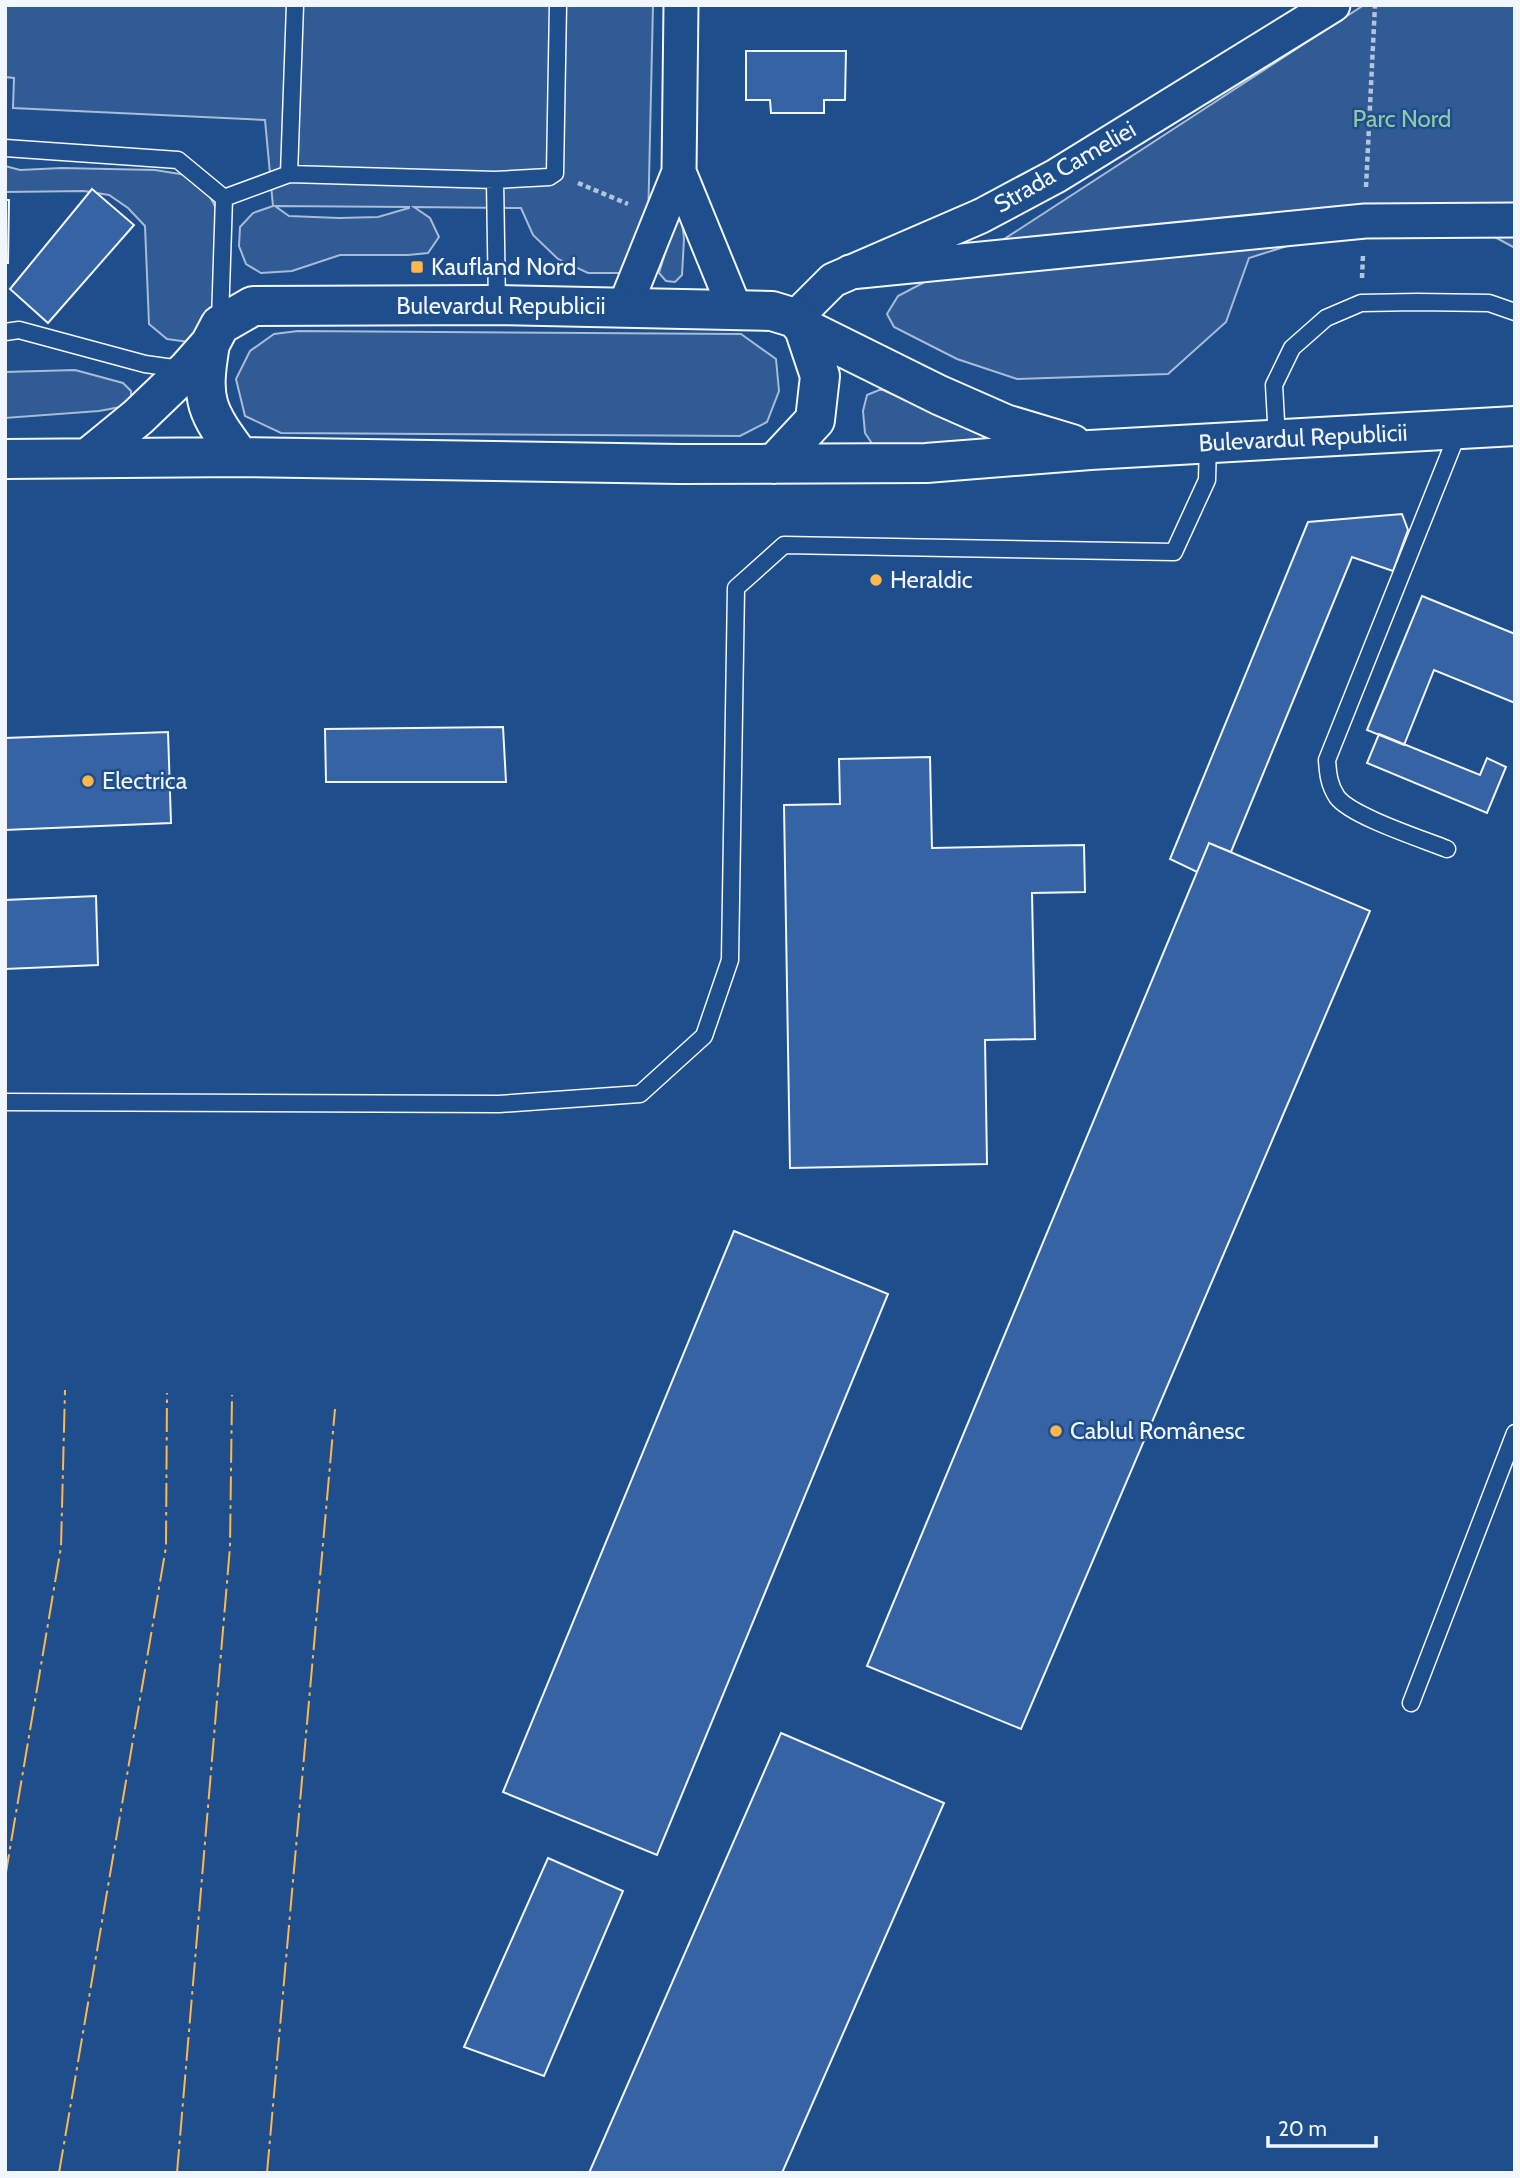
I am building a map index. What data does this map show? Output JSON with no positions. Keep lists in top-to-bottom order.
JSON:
{
  "streets": {
    "main road": ["Bulevardul Republicii"],
    "street": ["Strada Cameliei"]
  },
  "crossings": [
    ["Strada Cameliei", "Bulevardul Republicii"]
  ],
  "parks": ["Parc Nord"],
  "places": {
    "transit": ["Kaufland Nord"],
    "other": ["Heraldic", "Electrica", "Cablul Românesc"]
  },
  "scale_bar": "20 m"
}
